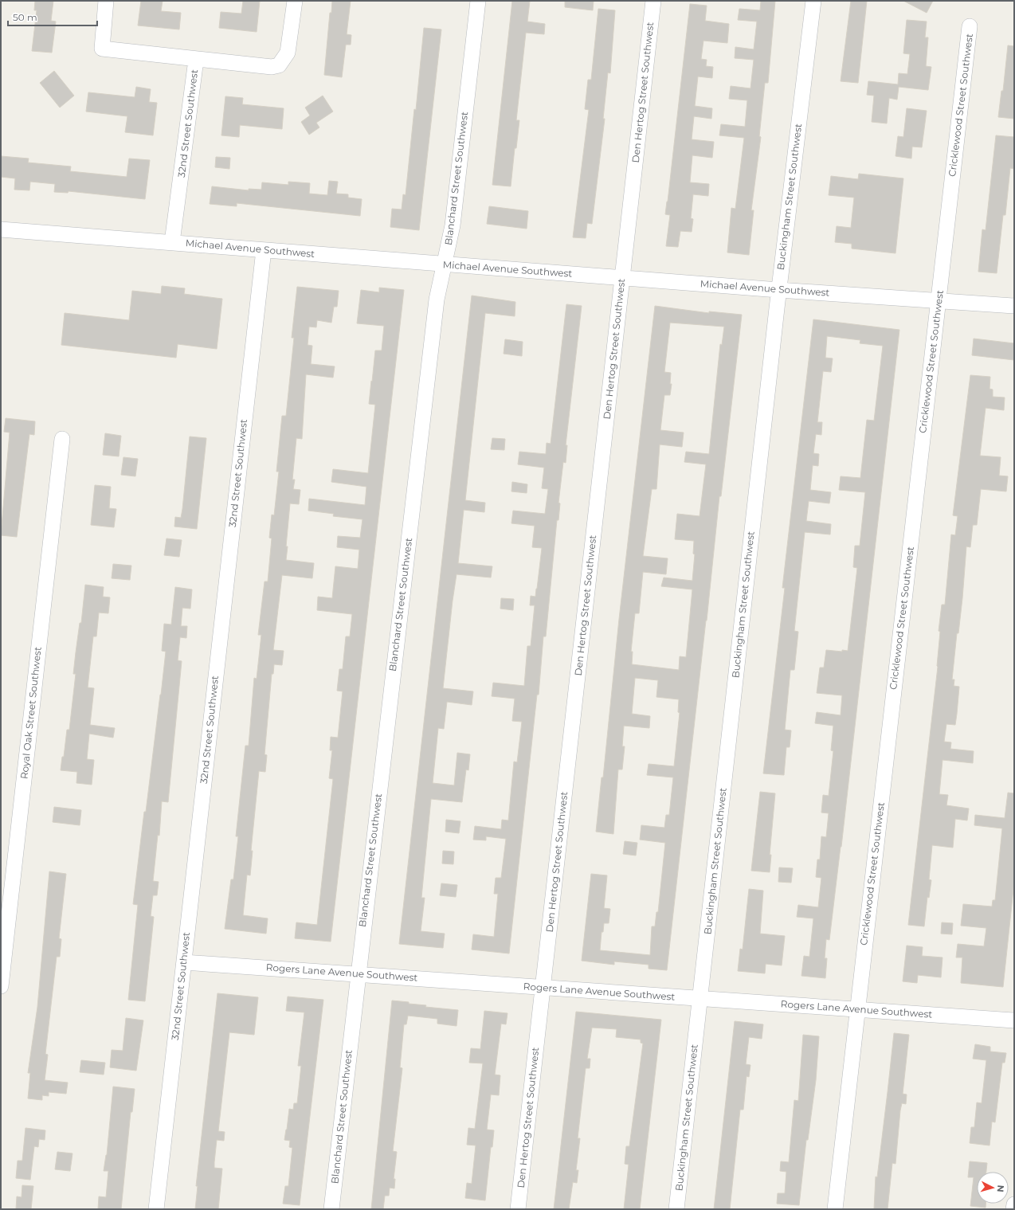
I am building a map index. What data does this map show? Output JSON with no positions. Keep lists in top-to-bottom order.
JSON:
{
  "streets": {
    "street": [
      "Den Hertog Street Southwest",
      "Cricklewood Street Southwest",
      "32nd Street Southwest",
      "Blanchard Street Southwest",
      "Buckingham Street Southwest",
      "Michael Avenue Southwest",
      "Royal Oak Street Southwest",
      "Rogers Lane Avenue Southwest"
    ]
  },
  "crossings": [
    ["Den Hertog Street Southwest", "Michael Avenue Southwest"],
    ["Den Hertog Street Southwest", "Rogers Lane Avenue Southwest"],
    ["Cricklewood Street Southwest", "Michael Avenue Southwest"],
    ["Cricklewood Street Southwest", "Rogers Lane Avenue Southwest"],
    ["32nd Street Southwest", "Michael Avenue Southwest"],
    ["32nd Street Southwest", "Rogers Lane Avenue Southwest"],
    ["Blanchard Street Southwest", "Michael Avenue Southwest"],
    ["Blanchard Street Southwest", "Rogers Lane Avenue Southwest"],
    ["Buckingham Street Southwest", "Michael Avenue Southwest"],
    ["Buckingham Street Southwest", "Rogers Lane Avenue Southwest"]
  ],
  "scale_bar": "50 m",
  "north": "right"
}
